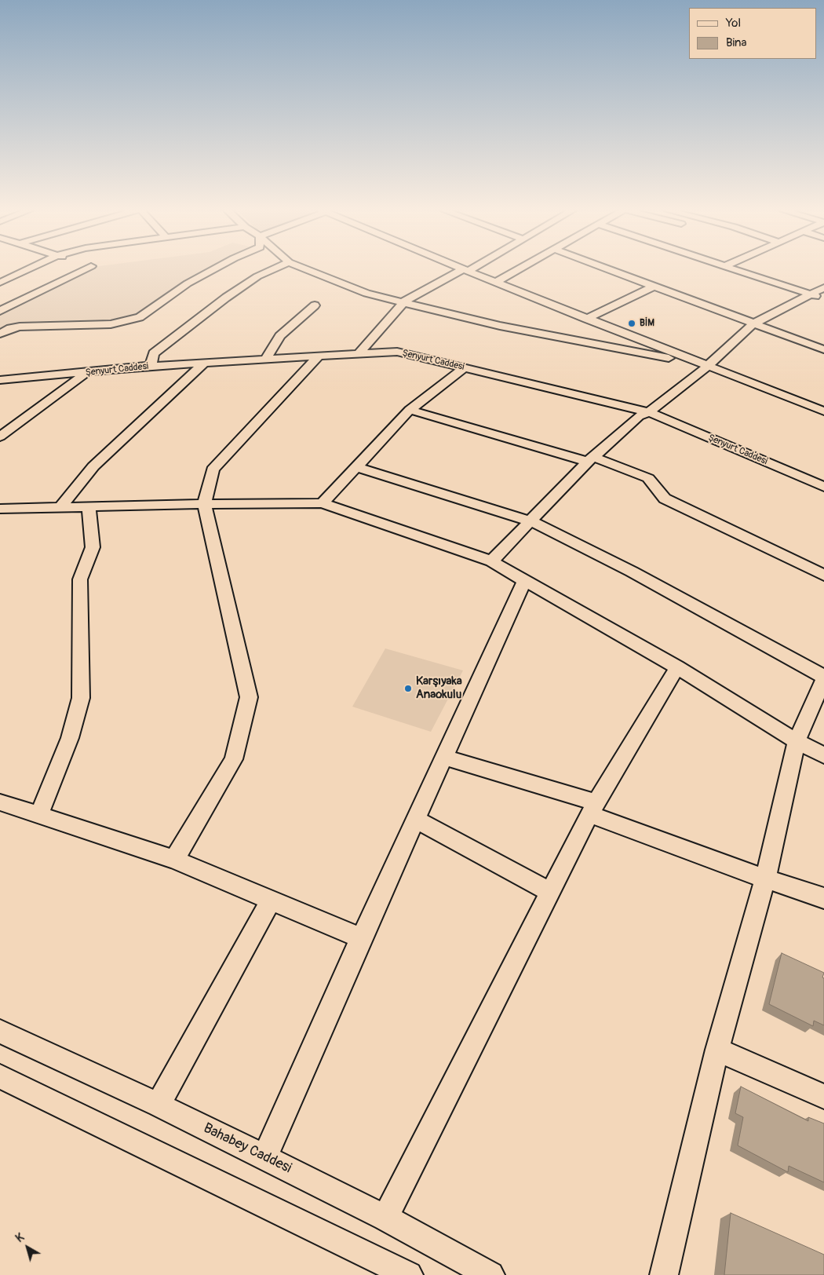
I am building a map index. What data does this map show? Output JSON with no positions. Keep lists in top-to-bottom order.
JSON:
{
  "streets": {
    "street": ["Şenyurt Caddesi", "Bahabey Caddesi"]
  },
  "places": ["BİM", "Karşıyaka Anaokulu"],
  "legend": ["Yol", "Bina"],
  "north": "top left"
}
